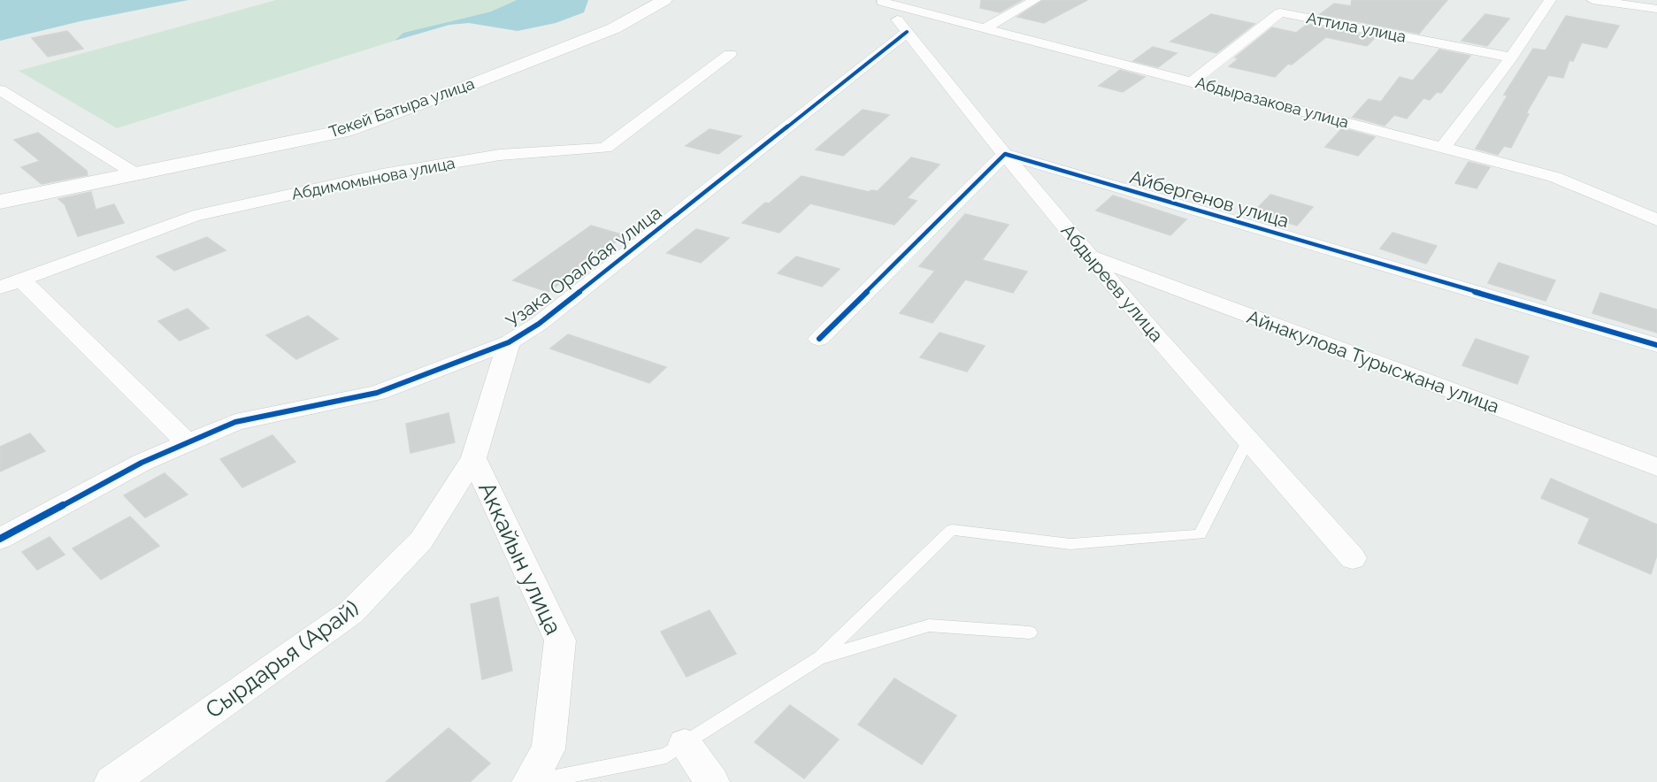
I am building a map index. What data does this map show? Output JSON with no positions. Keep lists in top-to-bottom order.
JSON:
{
  "streets": {
    "street": [
      "Аттила улица",
      "Абдыразакова улица",
      "Текей Батыра улица",
      "Абдимомынова улица",
      "Айбергенов улица",
      "Узака Оралбая улица",
      "Абдыреев улица",
      "Айнакулова Турысжана улица",
      "Аккайын улица",
      "Сырдарья (Арай)"
    ]
  },
  "crossings": [
    ["Аттила улица", "Абдыразакова улица"],
    ["Абдыразакова улица", "Абдыреев улица"],
    ["Айбергенов улица", "Абдыреев улица"],
    ["Узака Оралбая улица", "Абдыреев улица"],
    ["Узака Оралбая улица", "Сырдарья (Арай)"],
    ["Абдыреев улица", "Айнакулова Турысжана улица"],
    ["Аккайын улица", "Сырдарья (Арай)"]
  ]
}
